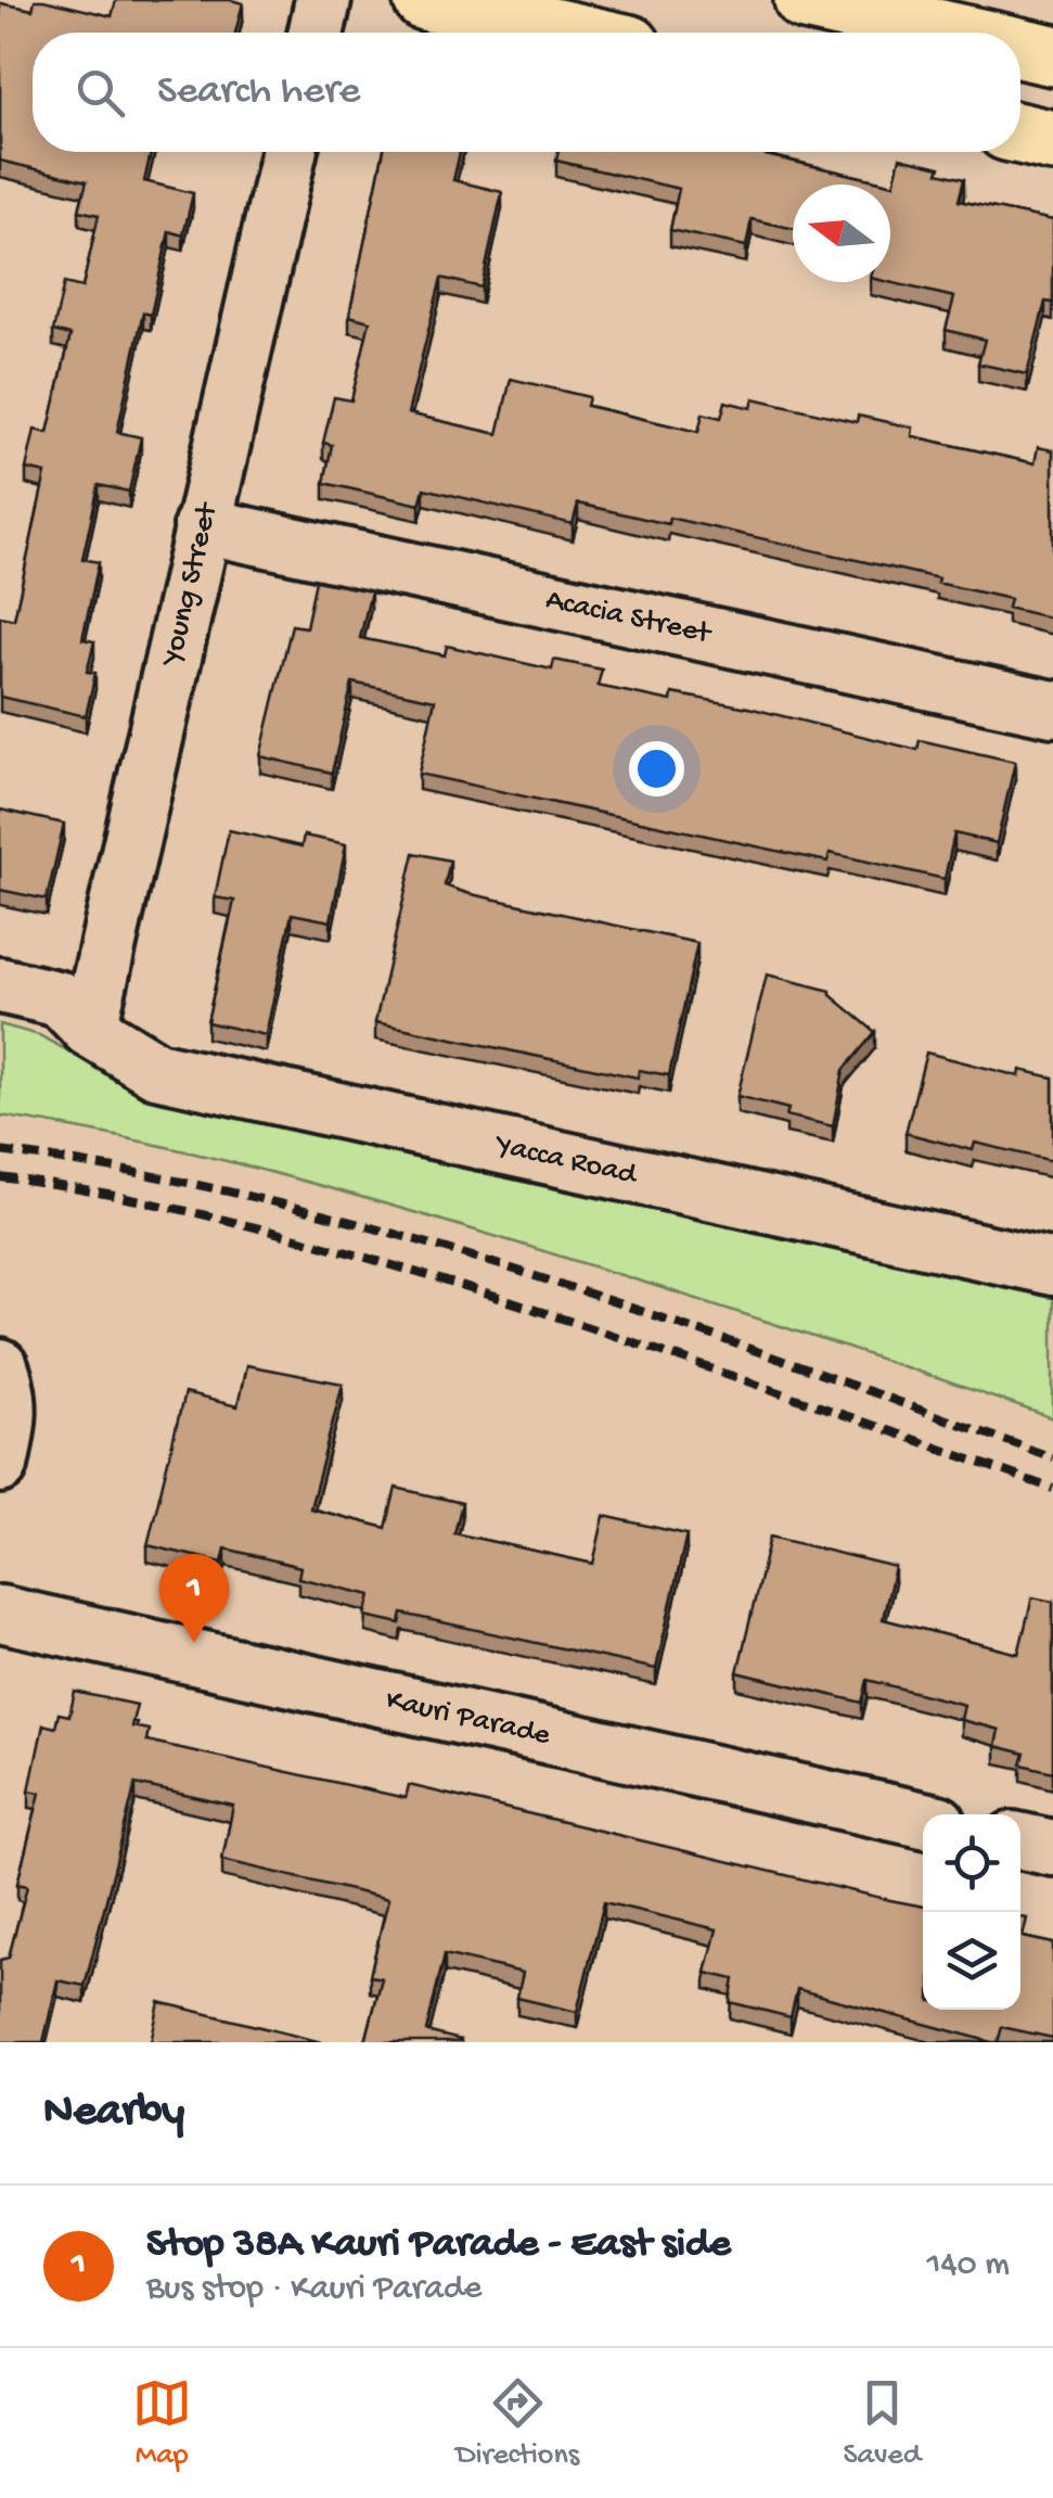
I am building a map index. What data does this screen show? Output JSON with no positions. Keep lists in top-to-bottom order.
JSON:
{
  "streets": {
    "street": [
      "Young Street",
      "Acacia Street",
      "Yacca Road",
      "Kauri Parade"
    ]
  },
  "crossings": [
    ["Young Street", "Acacia Street"],
    ["Young Street", "Yacca Road"]
  ],
  "north": "left",
  "page": {
    "search": "Search here",
    "pins": "1",
    "heading": "Nearby",
    "list": [
      {
        "mark": "1",
        "name": "Stop 38A Kauri Parade - East side",
        "note": "Bus stop · Kauri Parade",
        "value": "140 m"
      }
    ],
    "nav": ["Map", "Directions", "Saved"]
  }
}
